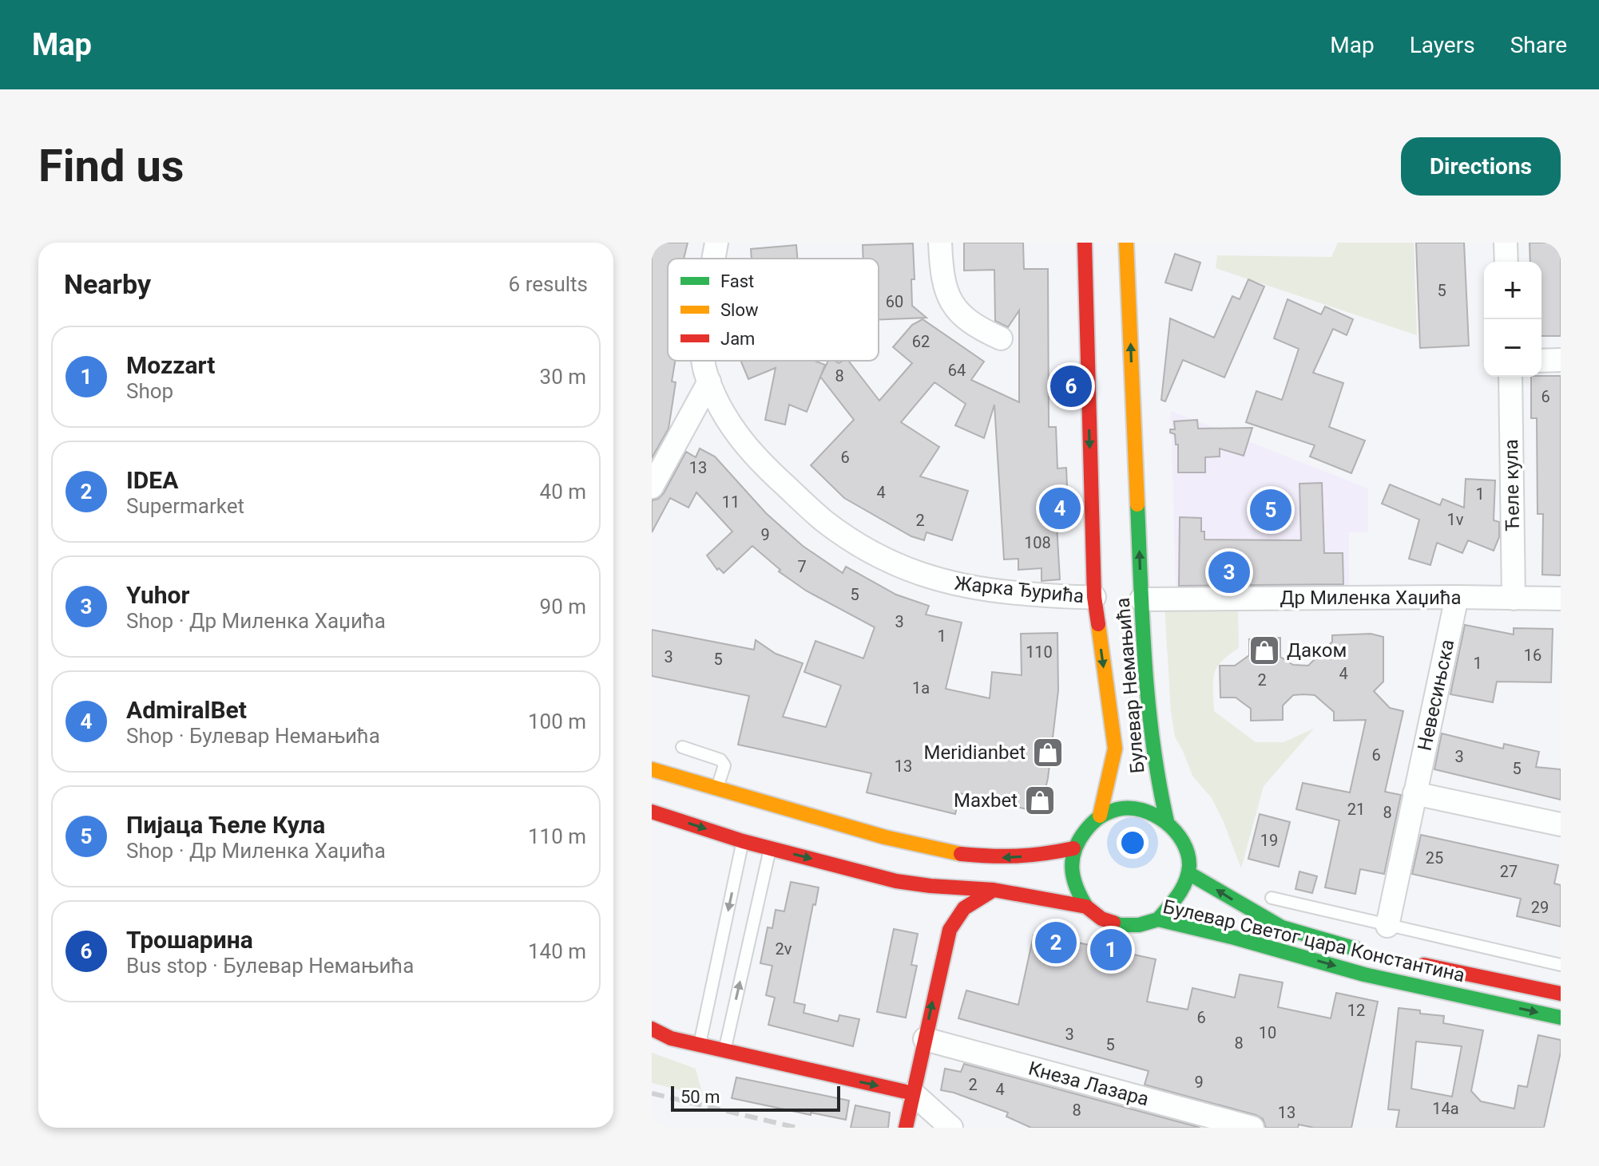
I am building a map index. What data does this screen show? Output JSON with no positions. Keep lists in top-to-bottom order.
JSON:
{
  "streets": {
    "main road": ["Булевар Немањића", "Булевар Светог цара Константина"],
    "street": [
      "Ћеле кула",
      "Жарка Ђурића",
      "Др Миленка Хаџића",
      "Невесињска",
      "Кнеза Лазара"
    ]
  },
  "crossings": [
    ["Ћеле кула", "Др Миленка Хаџића"],
    ["Жарка Ђурића", "Булевар Немањића"],
    ["Др Миленка Хаџића", "Булевар Немањића"],
    ["Др Миленка Хаџића", "Невесињска"],
    ["Булевар Немањића", "Булевар Светог цара Константина"],
    ["Невесињска", "Булевар Светог цара Константина"]
  ],
  "places": {
    "shop": ["Даком", "Meridianbet", "Maxbet"]
  },
  "house_numbers": [
    "5",
    "60",
    "62",
    "64",
    "8",
    "6",
    "6",
    "13",
    "4",
    "1",
    "11",
    "1v",
    "2",
    "9",
    "108",
    "7",
    "5",
    "3",
    "1",
    "110",
    "16",
    "3",
    "5",
    "1",
    "4",
    "2",
    "1a",
    "6",
    "3",
    "13",
    "5",
    "21",
    "8",
    "19",
    "25",
    "27",
    "29",
    "2v",
    "12",
    "6",
    "10",
    "3",
    "8",
    "5",
    "9",
    "2",
    "4",
    "14a",
    "8",
    "13"
  ],
  "legend": ["Fast", "Slow", "Jam"],
  "scale_bar": "50 m",
  "page": {
    "header": "Map",
    "nav": ["Map", "Layers", "Share"],
    "buttons": "Directions",
    "title": "Find us",
    "heading": ["Nearby", "6 results"],
    "map_buttons": ["+", "−"],
    "list": [
      {
        "mark": "1",
        "name": "Mozzart",
        "note": "Shop",
        "value": "30 m"
      },
      {
        "mark": "2",
        "name": "IDEA",
        "note": "Supermarket",
        "value": "40 m"
      },
      {
        "mark": "3",
        "name": "Yuhor",
        "note": "Shop · Др Миленка Хаџића",
        "value": "90 m"
      },
      {
        "mark": "4",
        "name": "AdmiralBet",
        "note": "Shop · Булевар Немањића",
        "value": "100 m"
      },
      {
        "mark": "5",
        "name": "Пијаца Ћеле Кула",
        "note": "Shop · Др Миленка Хаџића",
        "value": "110 m"
      },
      {
        "mark": "6",
        "name": "Трошарина",
        "note": "Bus stop · Булевар Немањића",
        "value": "140 m"
      }
    ],
    "pins": [
      "6",
      "4",
      "5",
      "3",
      "2",
      "1"
    ],
    "scale": "50 m"
  }
}
